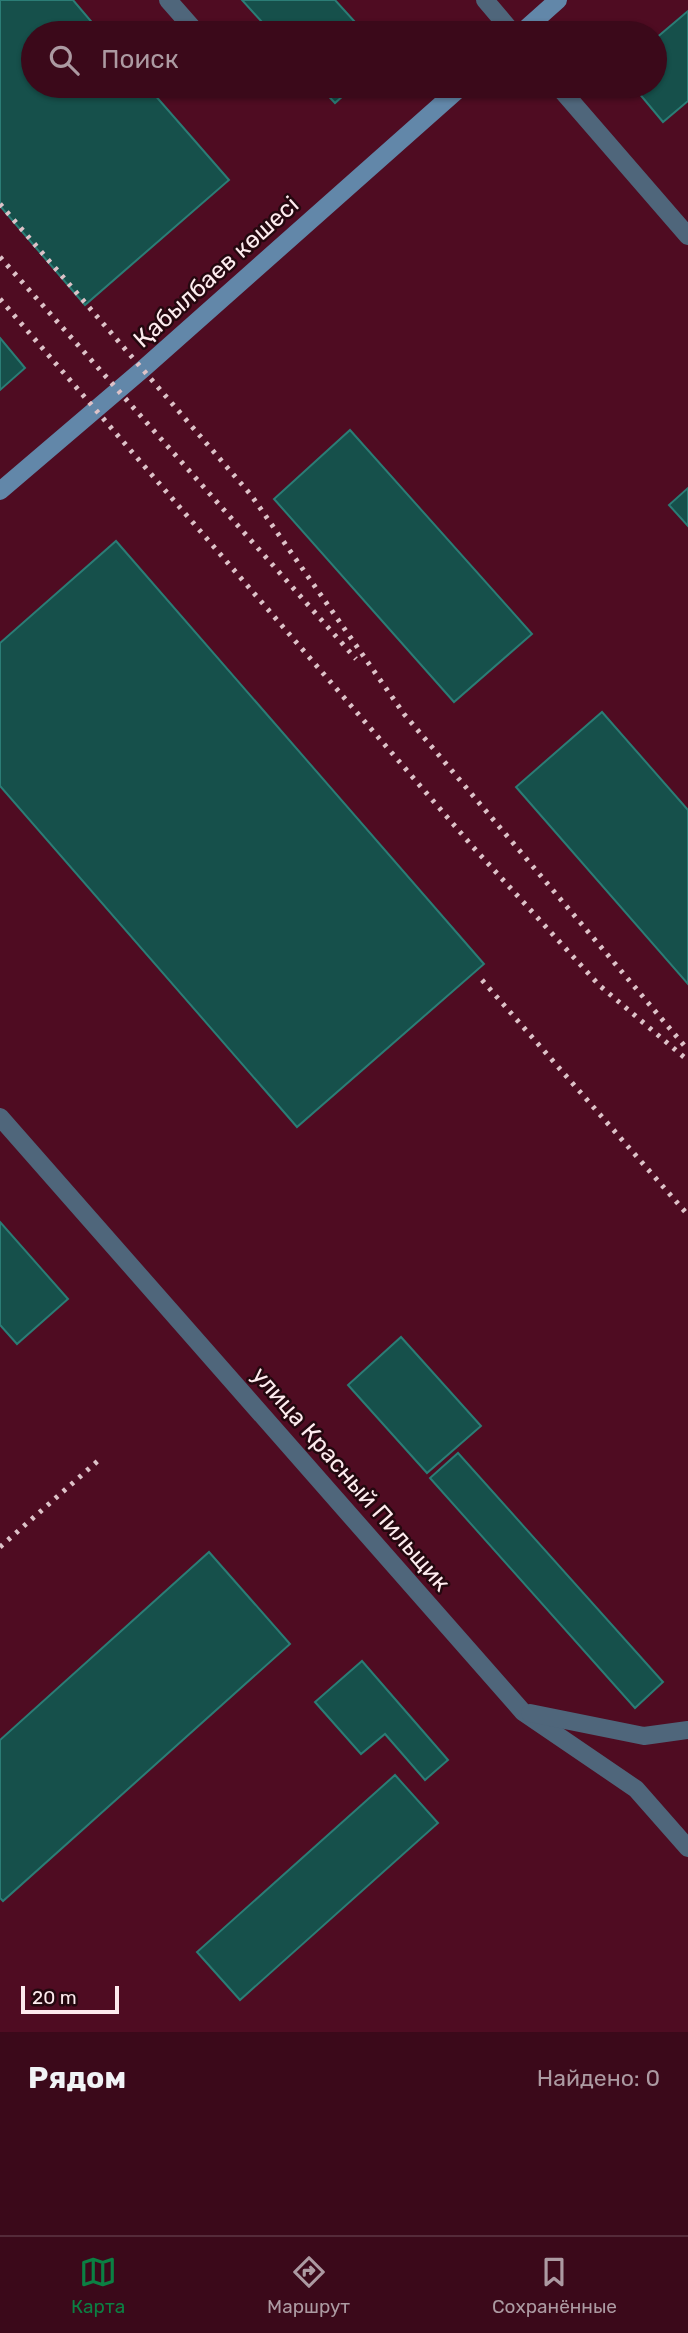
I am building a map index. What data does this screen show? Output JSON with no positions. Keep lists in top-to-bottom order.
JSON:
{
  "streets": {
    "main road": ["Қабылбаев көшесі"],
    "street": ["улица Красный Пильщик"]
  },
  "scale_bar": "20 m",
  "page": {
    "search": "Поиск",
    "scale": "20 m",
    "heading": ["Рядом", "Найдено: 0"],
    "nav": ["Карта", "Маршрут", "Сохранённые"]
  }
}
